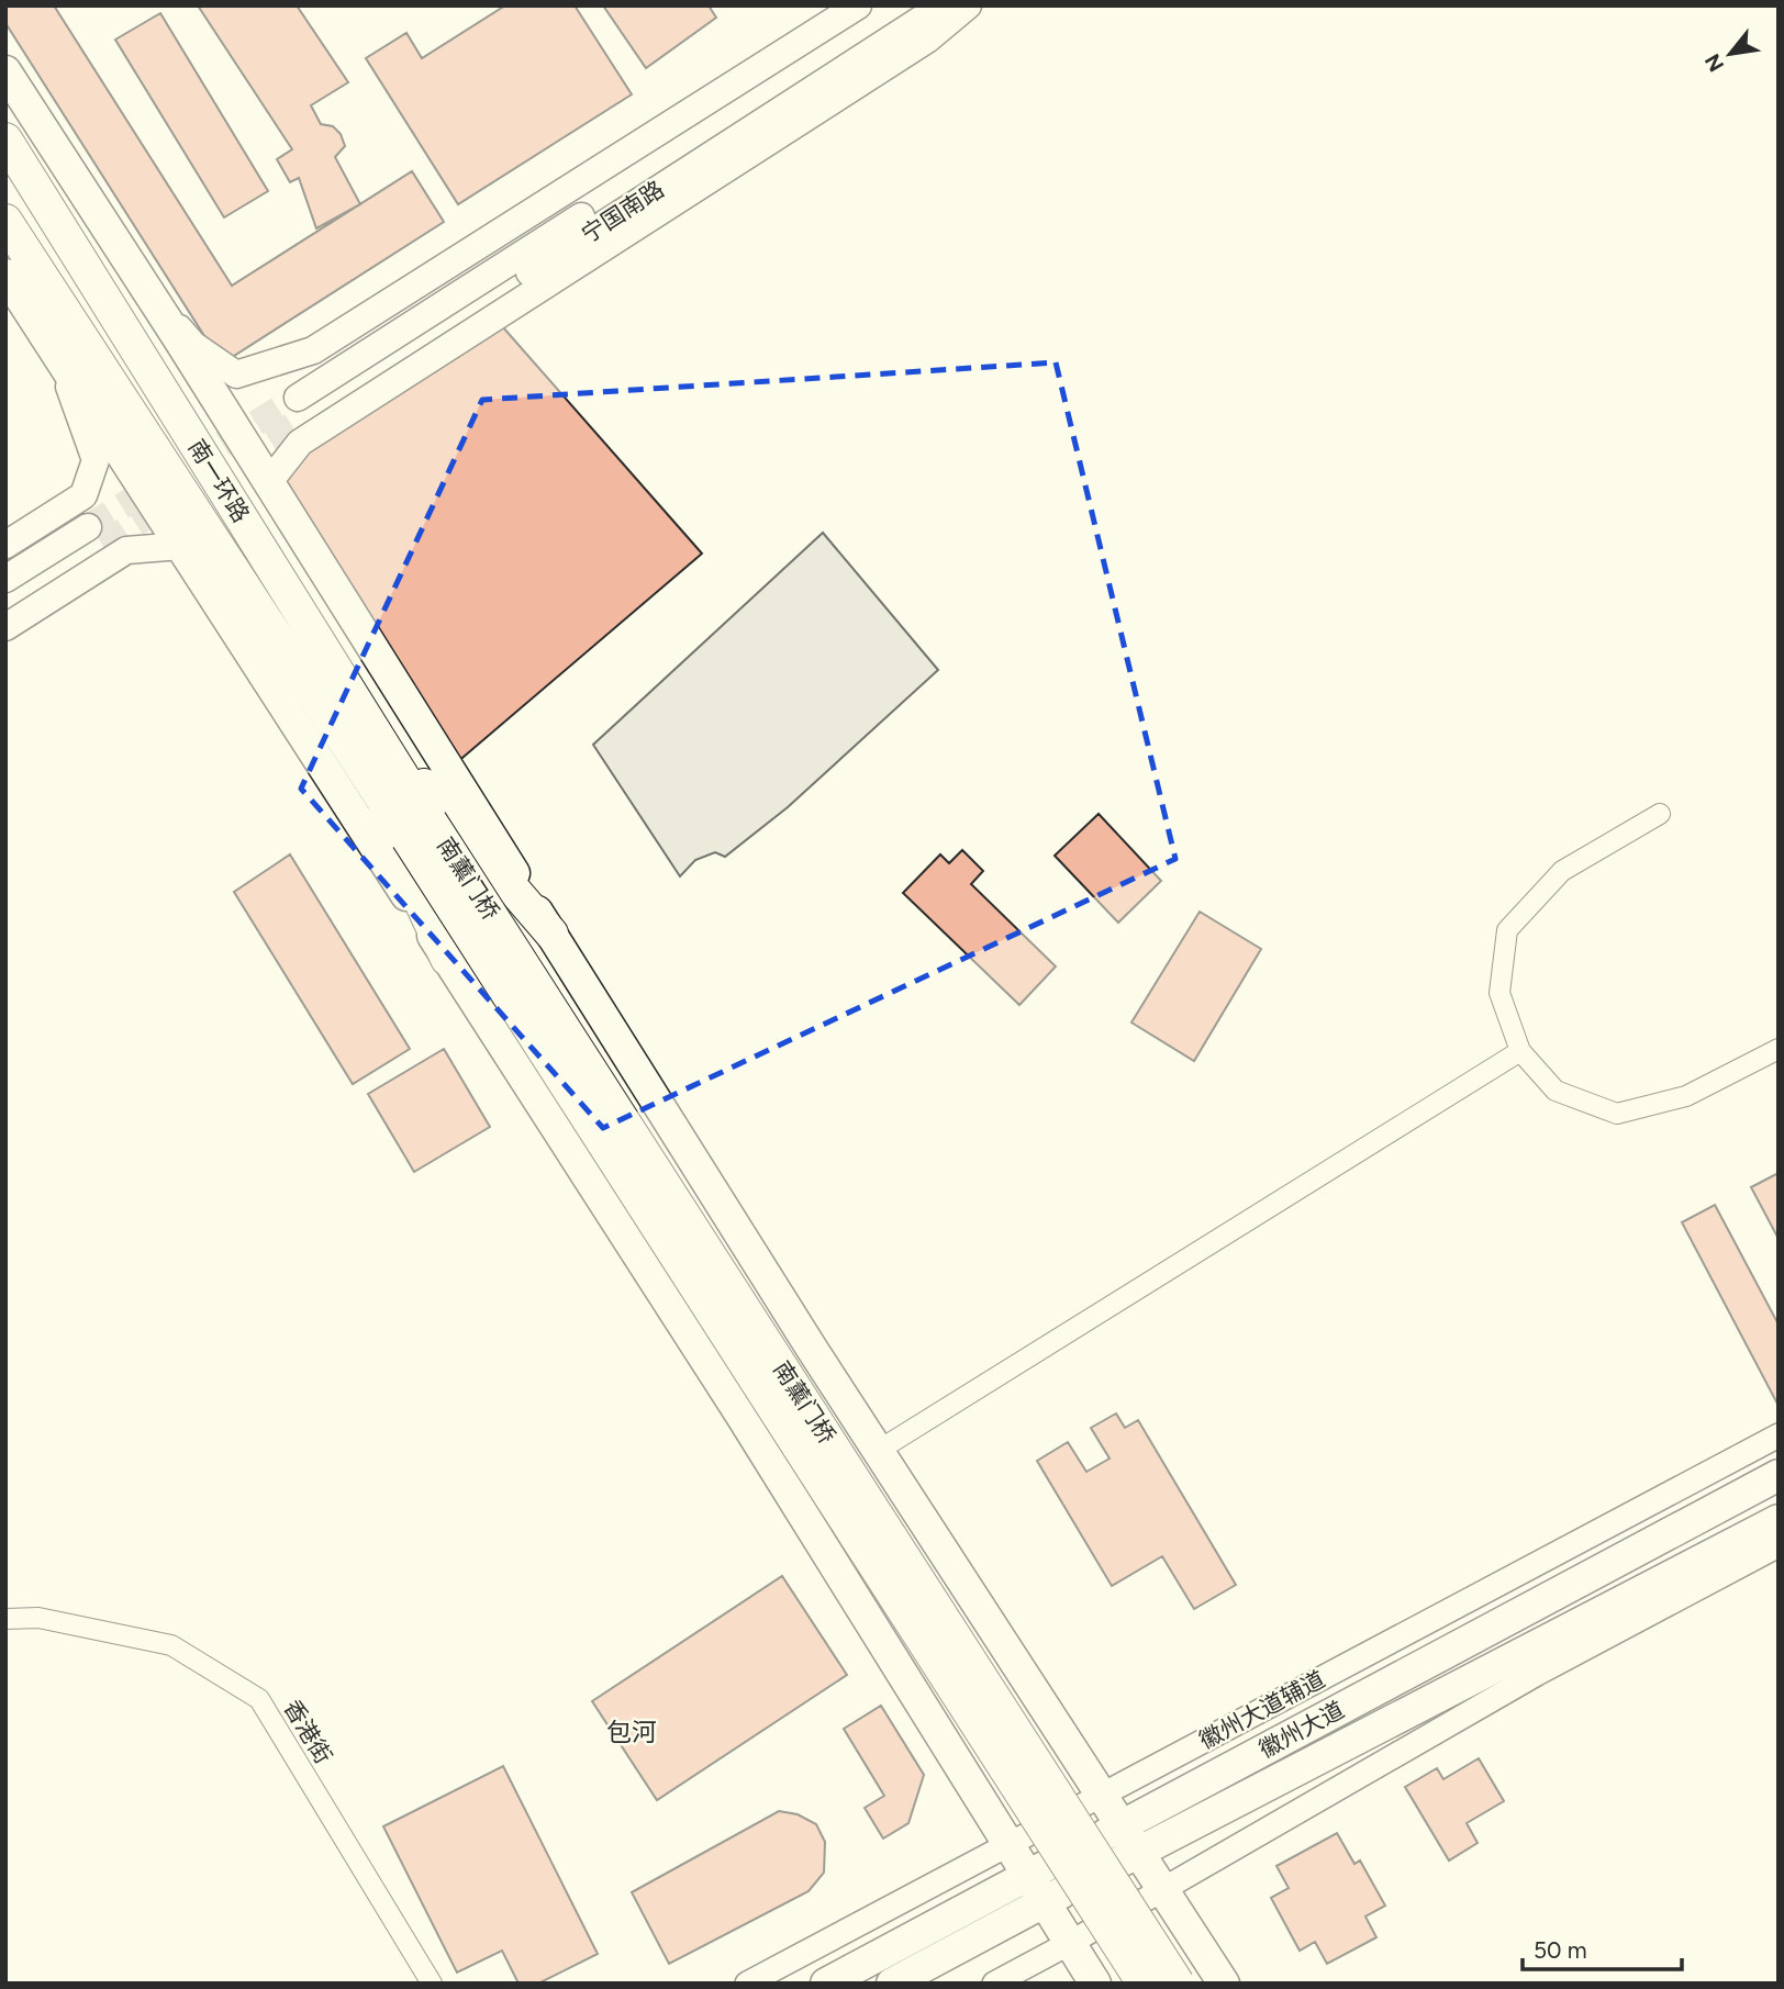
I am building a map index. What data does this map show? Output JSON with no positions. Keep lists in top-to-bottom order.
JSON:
{
  "streets": {
    "highway": ["南一环路", "南薰门桥"],
    "main road": ["宁国南路", "徽州大道"],
    "street": ["徽州大道辅道", "香港街"]
  },
  "crossings": [
    ["南一环路", "南薰门桥"]
  ],
  "districts": ["包河"],
  "scale_bar": "50 m",
  "north": "bottom left"
}
